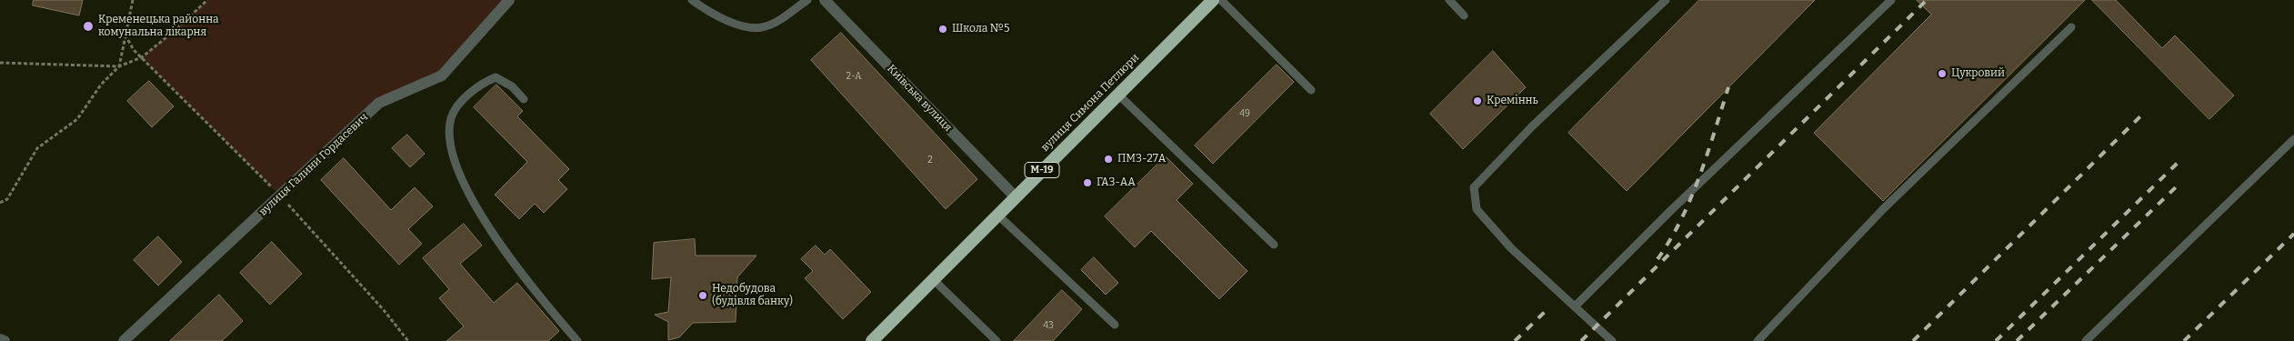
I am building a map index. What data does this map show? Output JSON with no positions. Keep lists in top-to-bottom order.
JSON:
{
  "streets": {
    "highway": ["вулиця Симона Петлюри", "М-19"],
    "street": ["Київська вулиця", "вулиця Галини Гордасевич"]
  },
  "crossings": [
    ["Київська вулиця", "вулиця Симона Петлюри"]
  ],
  "places": [
    "Кременецька районна комунальна лікарня",
    "Школа №5",
    "Цукровий",
    "Креміннь",
    "ПМЗ-27А",
    "ГАЗ-АА",
    "Недобудова (будівля банку)"
  ],
  "house_numbers": [
    "2-А",
    "49",
    "2",
    "43"
  ]
}
